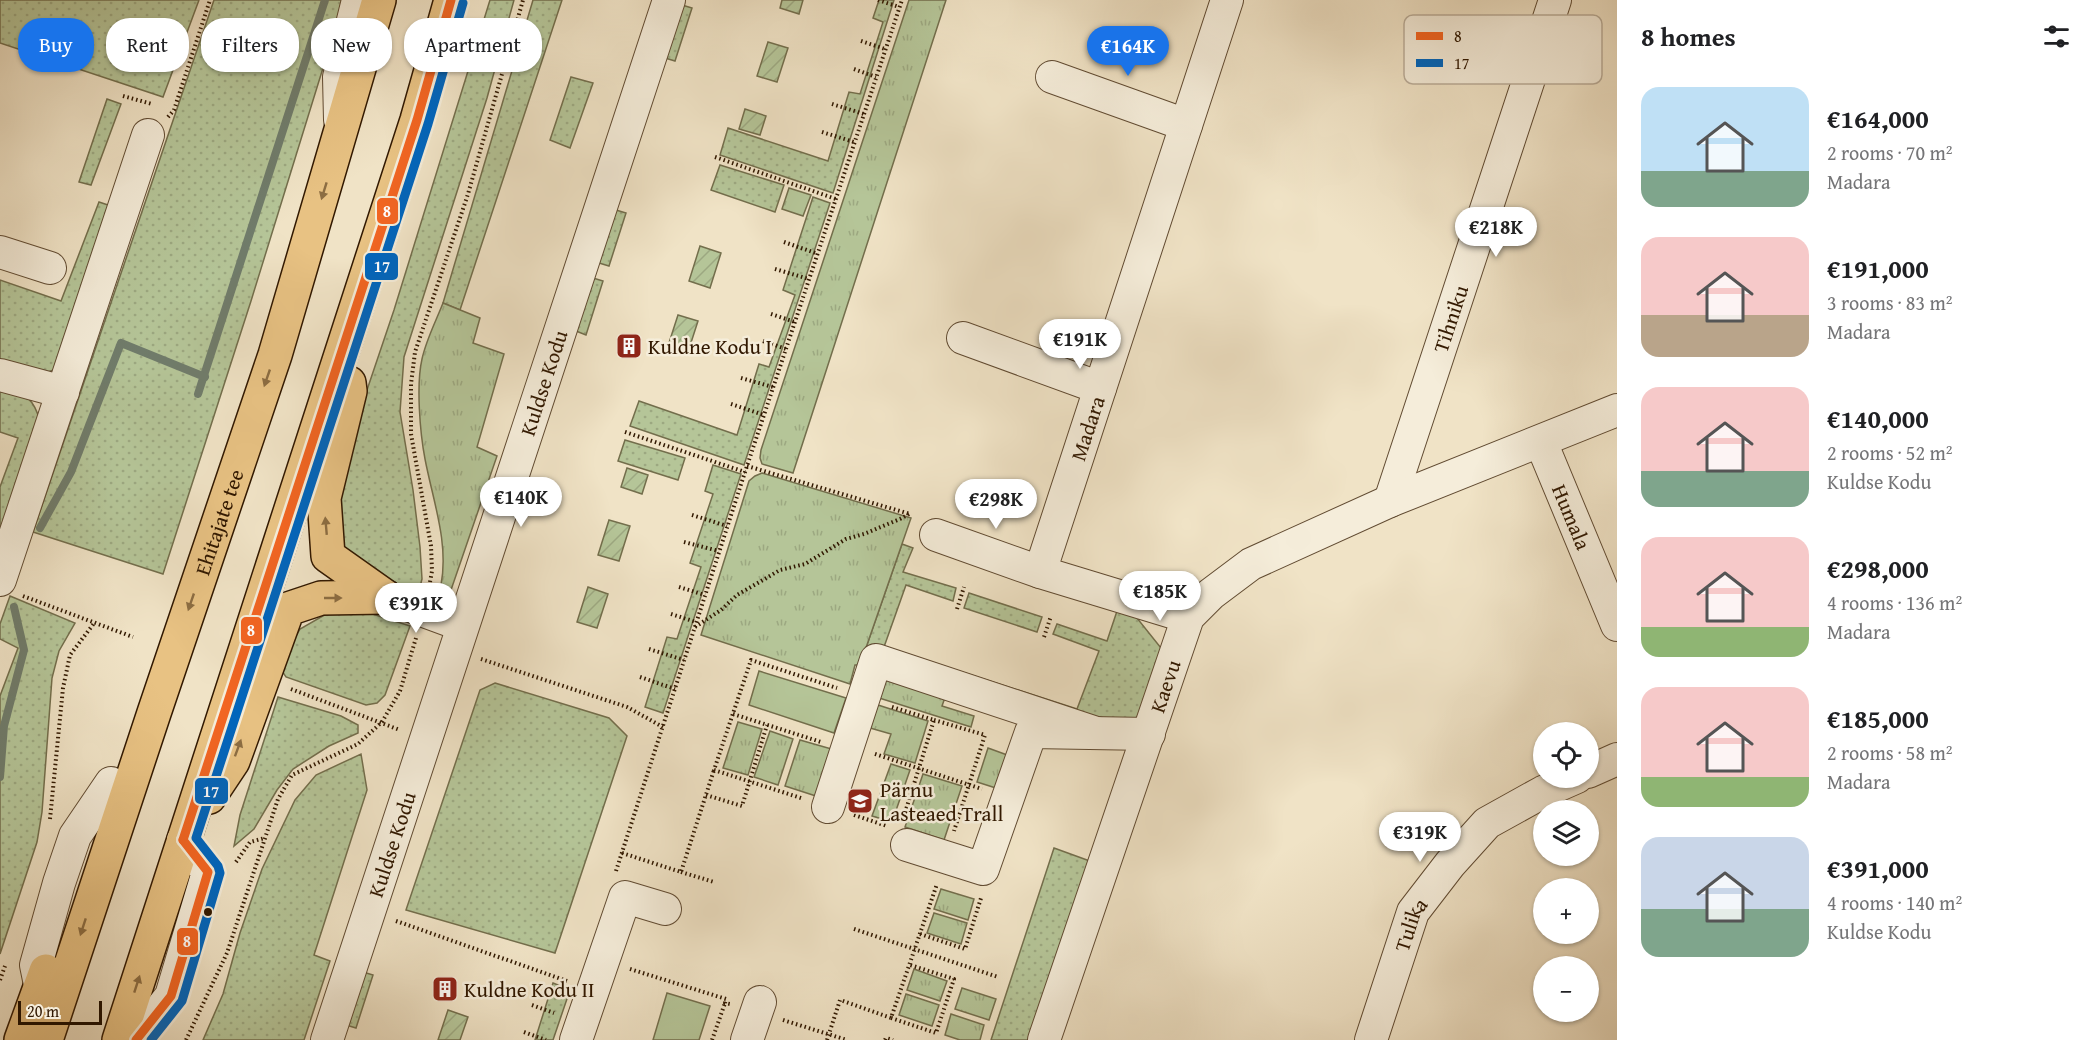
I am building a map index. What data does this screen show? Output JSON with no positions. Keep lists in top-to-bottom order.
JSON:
{
  "streets": {
    "highway": ["Ehitajate tee"],
    "street": [
      "Tihniku",
      "Kuldse Kodu",
      "Madara",
      "Humala",
      "Kaevu",
      "Tulika"
    ]
  },
  "crossings": [
    ["Tihniku", "Kaevu"],
    ["Humala", "Kaevu"]
  ],
  "places": {
    "building": ["Kuldne Kodu I", "Kuldne Kodu II"],
    "school or university": ["Pärnu Lasteaed Trall"]
  },
  "lines": ["transit line 8", "transit line 17"],
  "legend": ["8", "17"],
  "scale_bar": "20 m",
  "page": {
    "heading": "8 homes",
    "chip": [
      "Buy",
      "Rent",
      "Filters",
      "New",
      "Apartment"
    ],
    "price": [
      "€164K",
      "€218K",
      "€191K",
      "€140K",
      "€298K",
      "€185K",
      "€391K",
      "€319K"
    ],
    "list": [
      {
        "name": "€164,000",
        "note": "2 rooms · 70 m² · Madara"
      },
      {
        "name": "€191,000",
        "note": "3 rooms · 83 m² · Madara"
      },
      {
        "name": "€140,000",
        "note": "2 rooms · 52 m² · Kuldse Kodu"
      },
      {
        "name": "€298,000",
        "note": "4 rooms · 136 m² · Madara"
      },
      {
        "name": "€185,000",
        "note": "2 rooms · 58 m² · Madara"
      },
      {
        "name": "€391,000",
        "note": "4 rooms · 140 m² · Kuldse Kodu"
      }
    ],
    "map_buttons": ["+", "−"],
    "scale": "20 m"
  }
}
